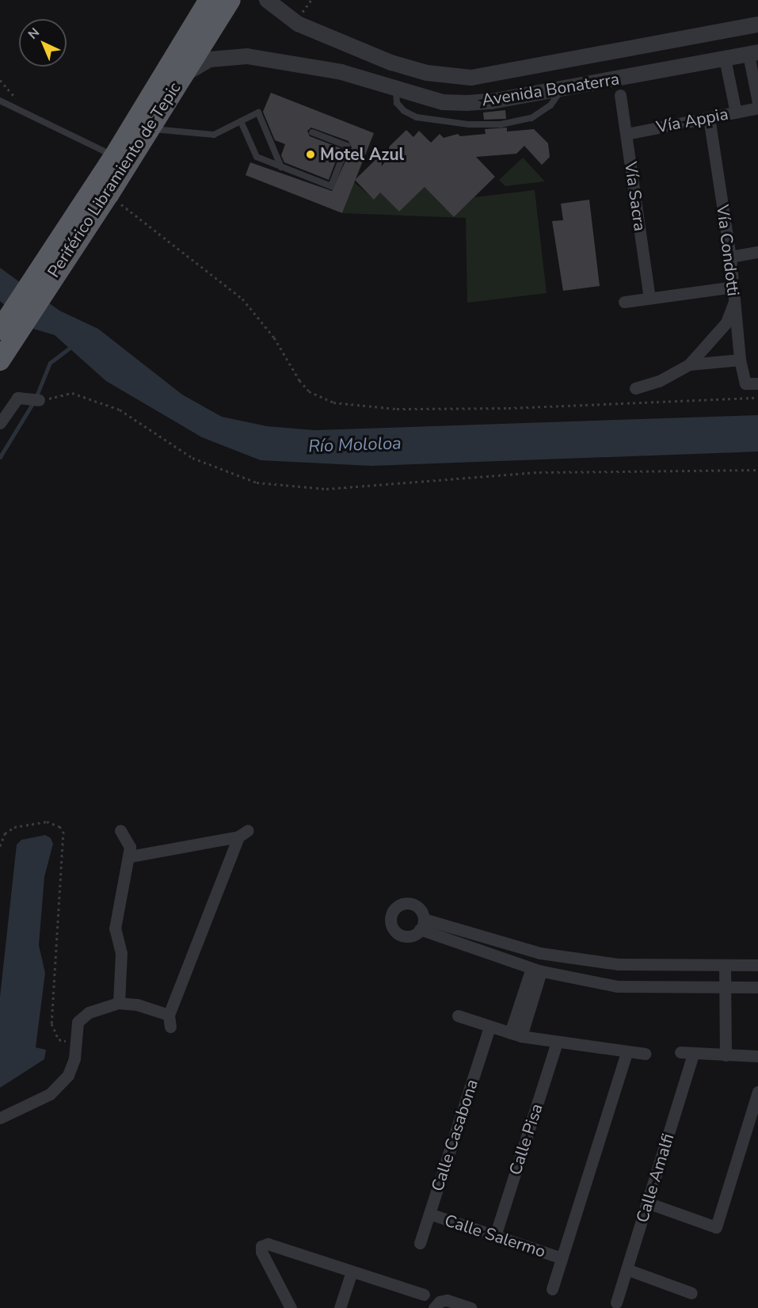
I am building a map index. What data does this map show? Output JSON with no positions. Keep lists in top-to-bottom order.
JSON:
{
  "streets": {
    "highway": ["Periférico Libramiento de Tepic"],
    "street": [
      "Avenida Bonaterra",
      "Vía Appia",
      "Vía Sacra",
      "Vía Condotti",
      "Calle Casabona",
      "Calle Pisa",
      "Calle Amalfi",
      "Calle Salermo"
    ]
  },
  "crossings": [
    ["Avenida Bonaterra", "Periférico Libramiento de Tepic"],
    ["Vía Appia", "Vía Sacra"],
    ["Vía Appia", "Vía Condotti"],
    ["Calle Casabona", "Calle Salermo"],
    ["Calle Pisa", "Calle Salermo"]
  ],
  "water": ["Río Mololoa"],
  "places": ["Motel Azul"],
  "north": "top left"
}
